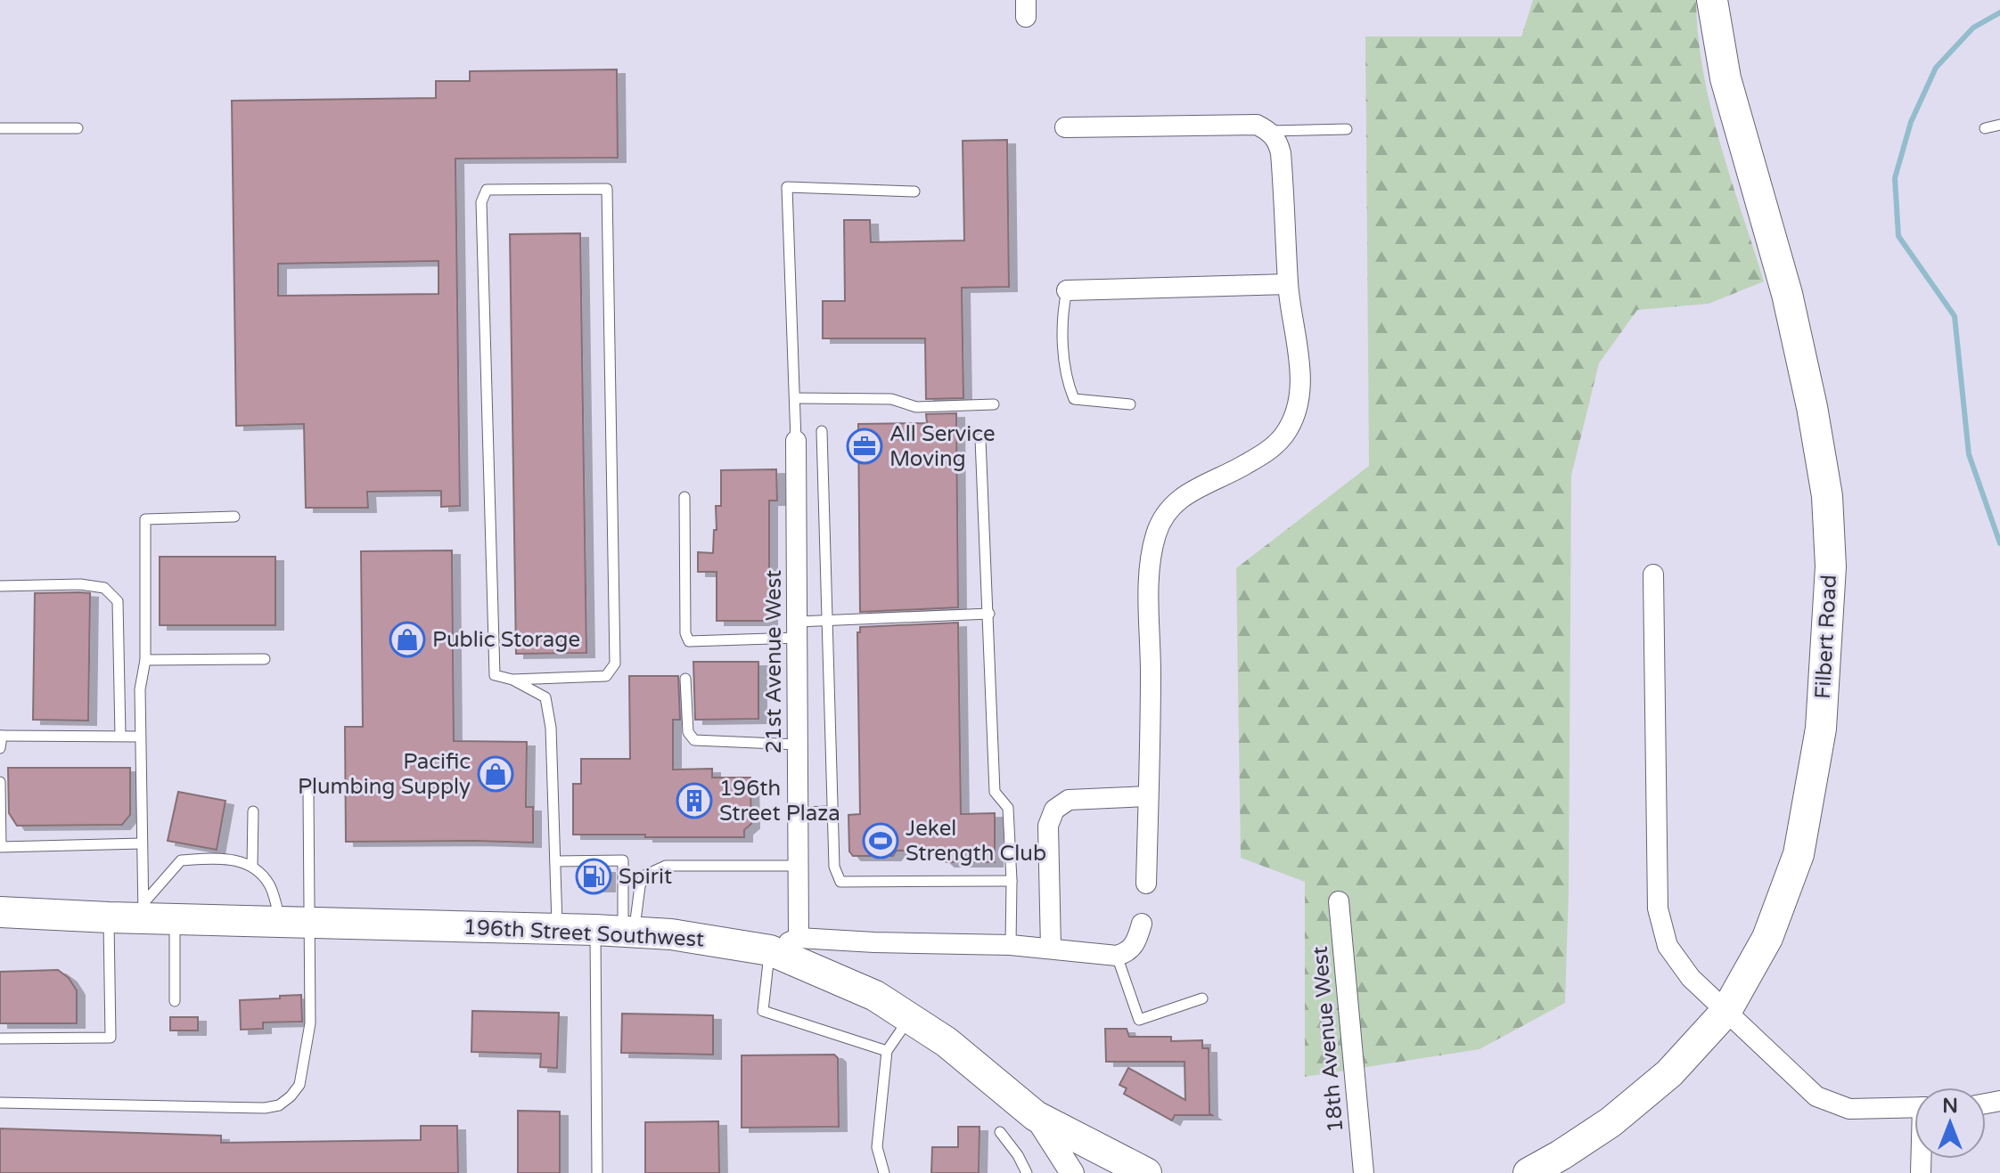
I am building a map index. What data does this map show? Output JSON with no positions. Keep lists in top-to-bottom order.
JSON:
{
  "streets": {
    "main road": ["Filbert Road", "196th Street Southwest"],
    "street": ["21st Avenue West", "18th Avenue West"]
  },
  "places": {
    "office": ["All Service Moving"],
    "shop": ["Public Storage", "Pacific Plumbing Supply"],
    "building": ["196th Street Plaza"],
    "sports": ["Jekel Strength Club"],
    "fuel station": ["Spirit"]
  },
  "north": "top"
}
